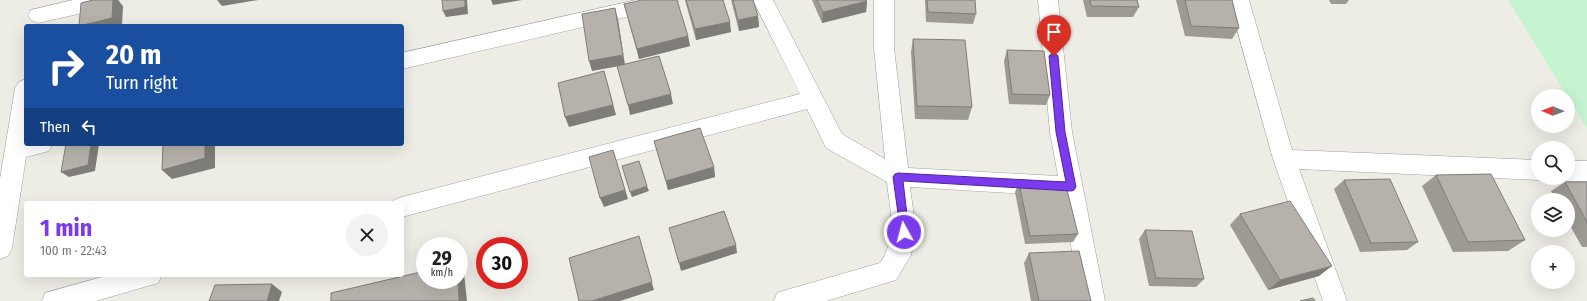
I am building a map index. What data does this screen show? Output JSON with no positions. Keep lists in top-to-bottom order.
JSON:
{
  "north": "left",
  "page": {
    "turn": ["20 m", "Turn right"],
    "map_buttons": "+",
    "then": "Then",
    "heading": ["1 min", "100 m · 22:43"],
    "speed": "29 km/h",
    "limit": "30"
  }
}
